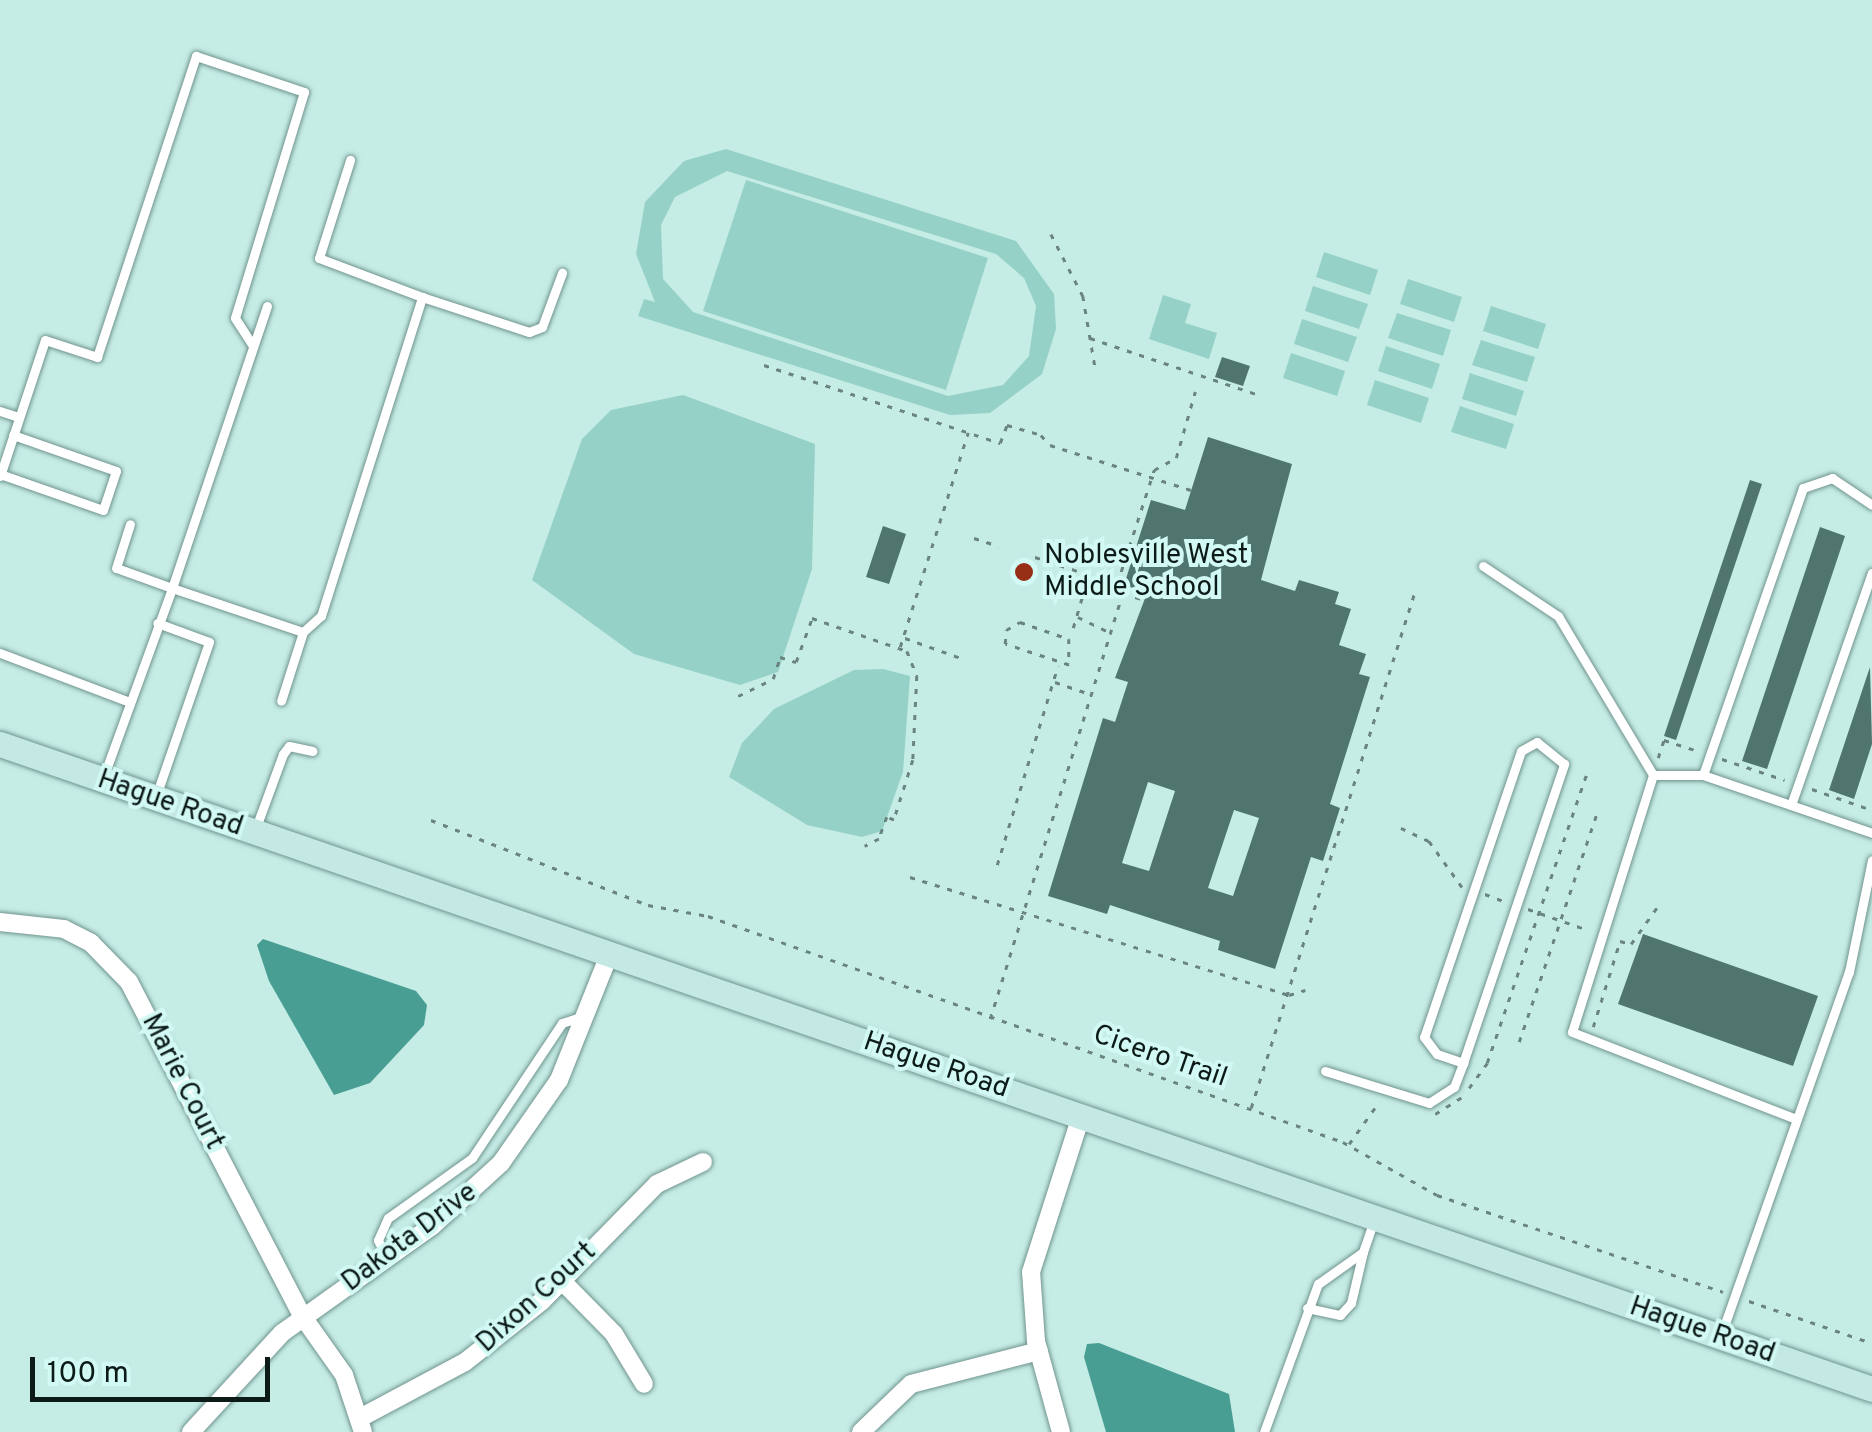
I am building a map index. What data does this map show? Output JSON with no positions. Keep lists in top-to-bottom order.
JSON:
{
  "streets": {
    "main road": ["Hague Road"],
    "street": ["Marie Court", "Dakota Drive", "Dixon Court"],
    "path": ["Cicero Trail"]
  },
  "crossings": [
    ["Hague Road", "Dakota Drive"],
    ["Marie Court", "Dakota Drive"],
    ["Marie Court", "Dixon Court"]
  ],
  "places": ["Noblesville West Middle School"],
  "scale_bar": "100 m"
}
